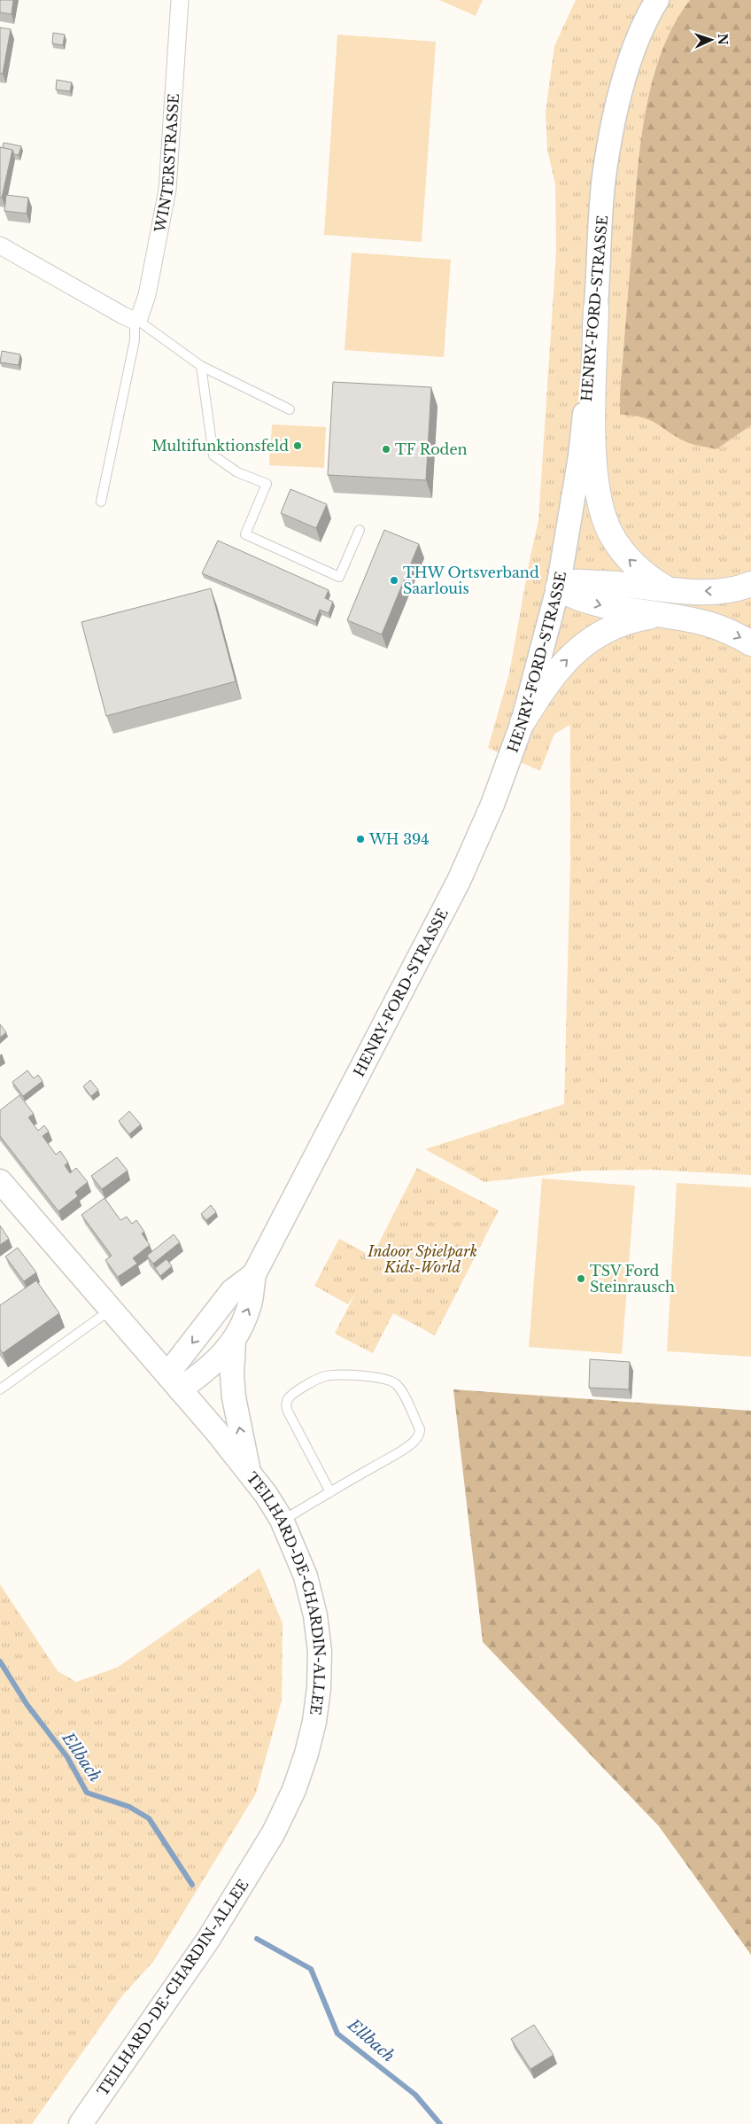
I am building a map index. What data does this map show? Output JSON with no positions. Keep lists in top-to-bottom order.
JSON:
{
  "streets": {
    "street": ["WINTERSTRASSE", "HENRY-FORD-STRASSE", "TEILHARD-DE-CHARDIN-ALLEE"]
  },
  "crossings": [
    ["HENRY-FORD-STRASSE", "TEILHARD-DE-CHARDIN-ALLEE"]
  ],
  "water": ["Ellbach"],
  "parks": ["Indoor Spielpark Kids-World"],
  "places": [
    "Multifunktionsfeld",
    "TF Roden",
    "THW Ortsverband Saarlouis",
    "WH 394",
    "TSV Ford Steinrausch"
  ],
  "north": "right"
}
